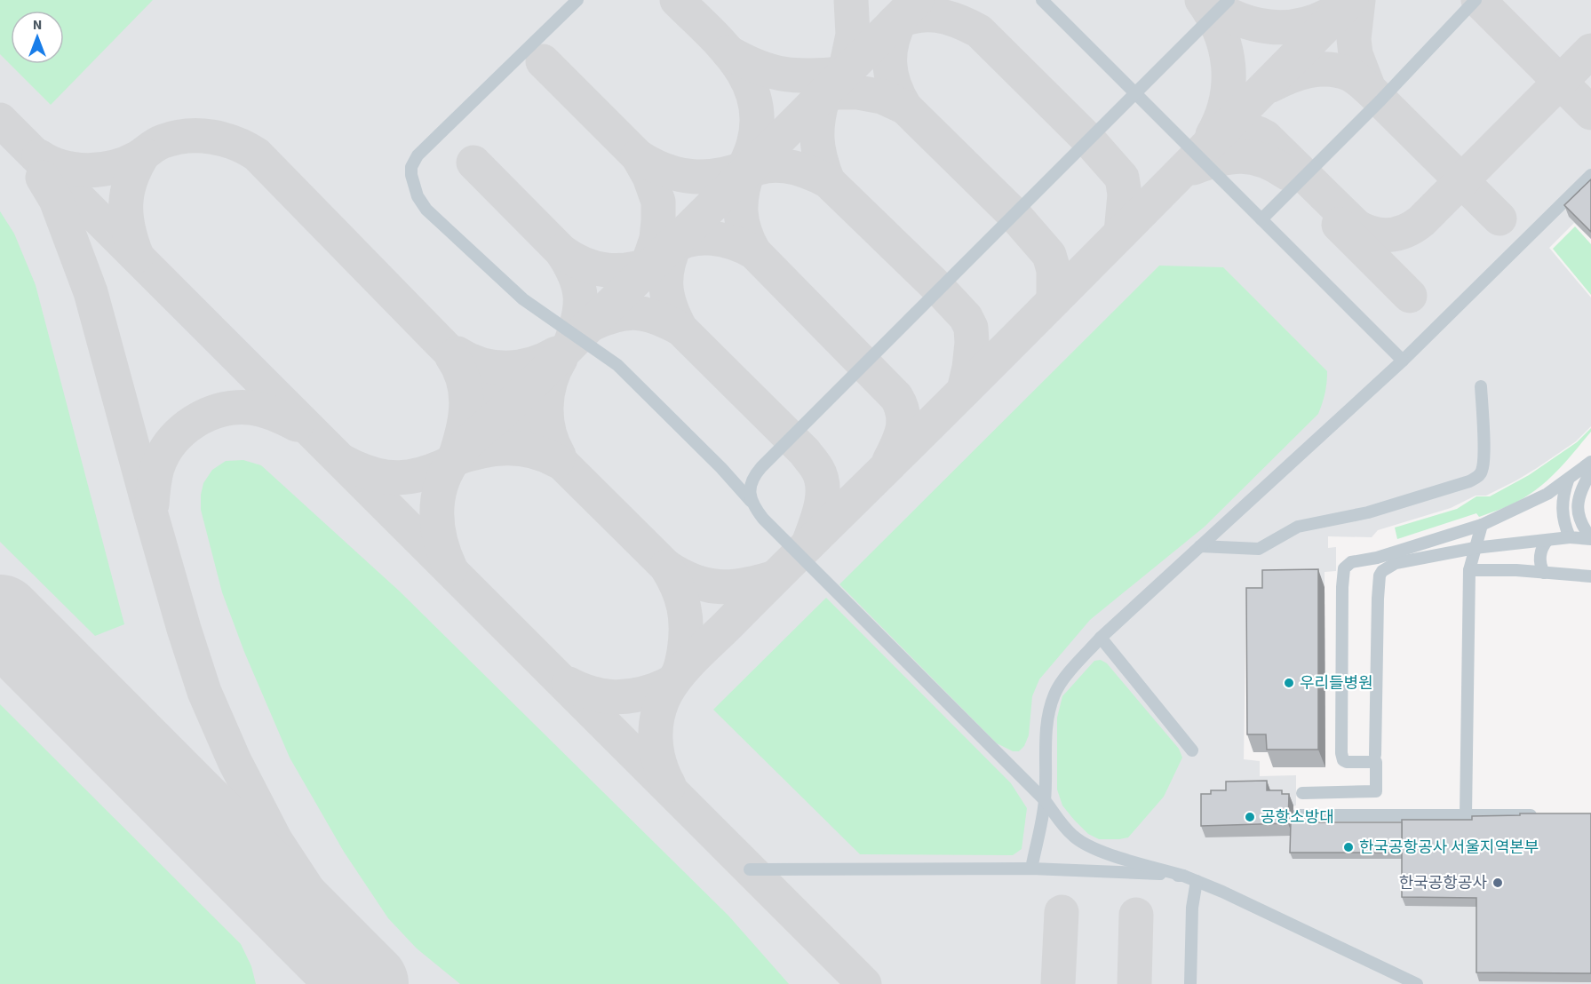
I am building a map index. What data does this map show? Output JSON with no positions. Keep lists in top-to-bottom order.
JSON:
{
  "places": [
    "우리들병원",
    "공항소방대",
    "한국공항공사 서울지역본부",
    "한국공항공사"
  ],
  "north": "top"
}
